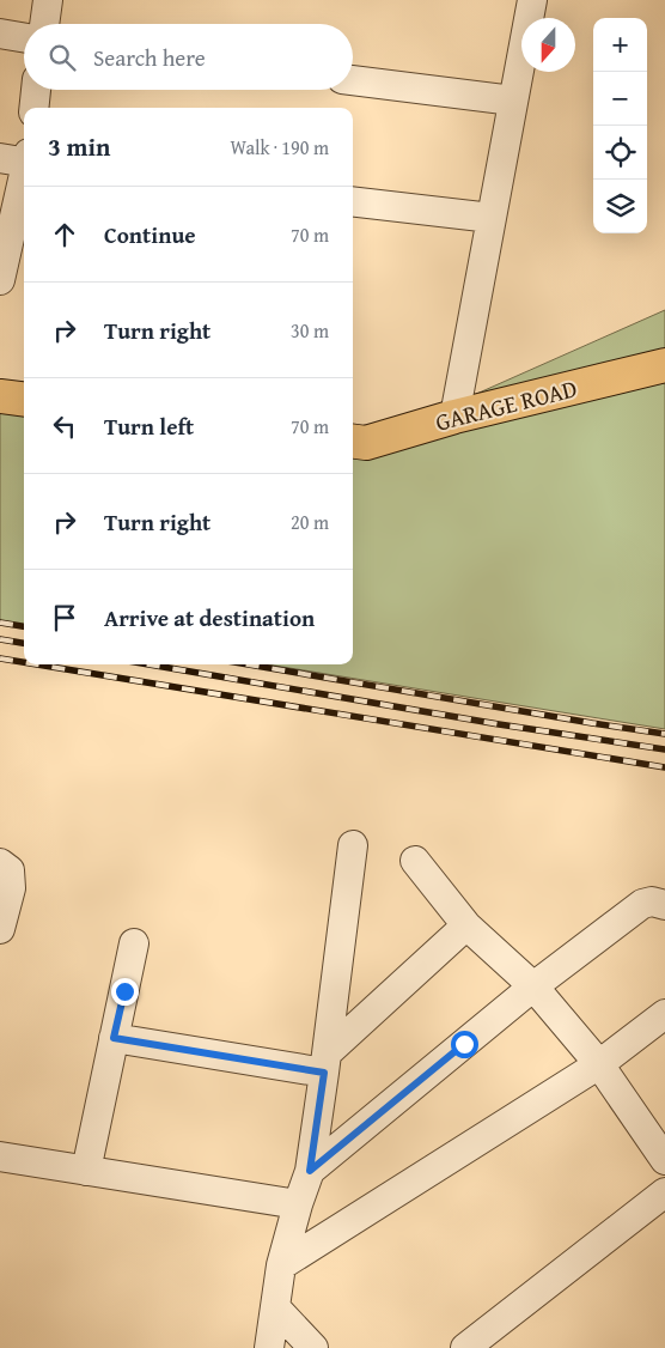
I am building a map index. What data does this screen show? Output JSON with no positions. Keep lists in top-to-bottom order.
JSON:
{
  "streets": {
    "main road": ["GARAGE ROAD"]
  },
  "north": "bottom",
  "page": {
    "map_buttons": ["+", "−"],
    "search": "Search here",
    "heading": ["3 min", "Walk · 190 m"],
    "list": [
      ["Continue", "70 m"],
      ["Turn right", "30 m"],
      ["Turn left", "70 m"],
      ["Turn right", "20 m"],
      "Arrive at destination"
    ]
  }
}
